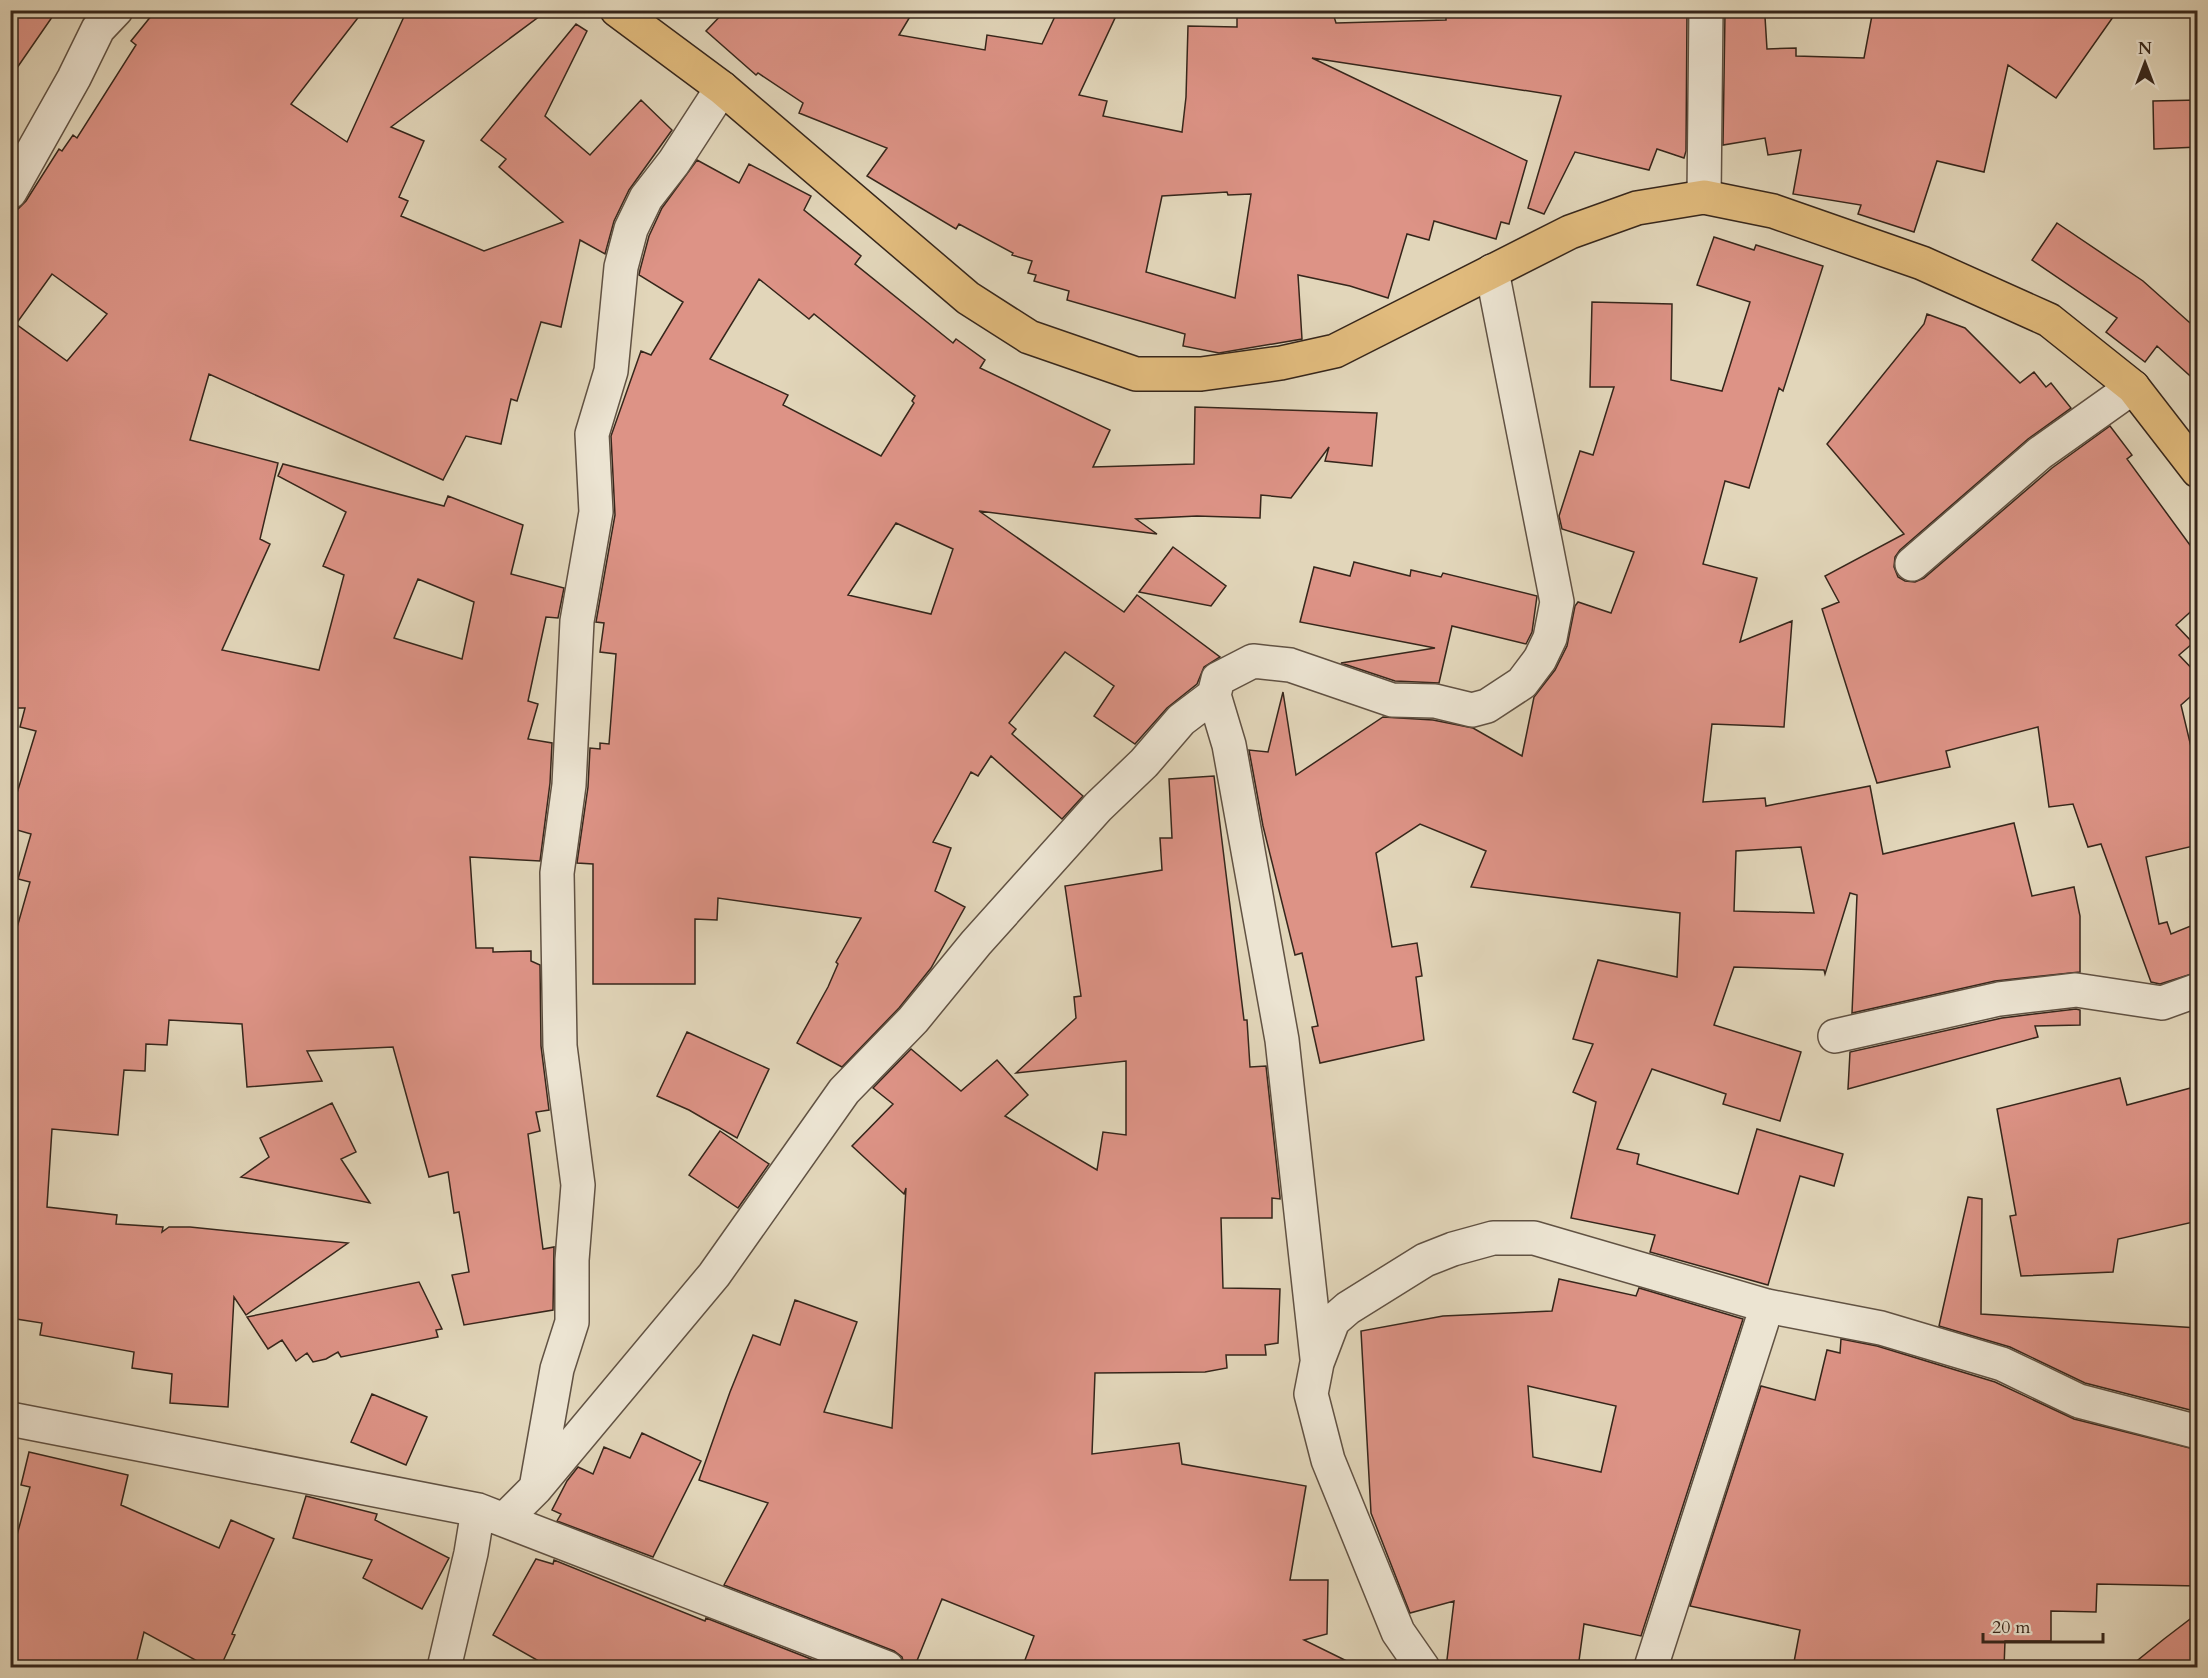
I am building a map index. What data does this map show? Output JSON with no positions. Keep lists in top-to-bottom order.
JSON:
{
  "scale_bar": "20 m",
  "north": "top"
}
